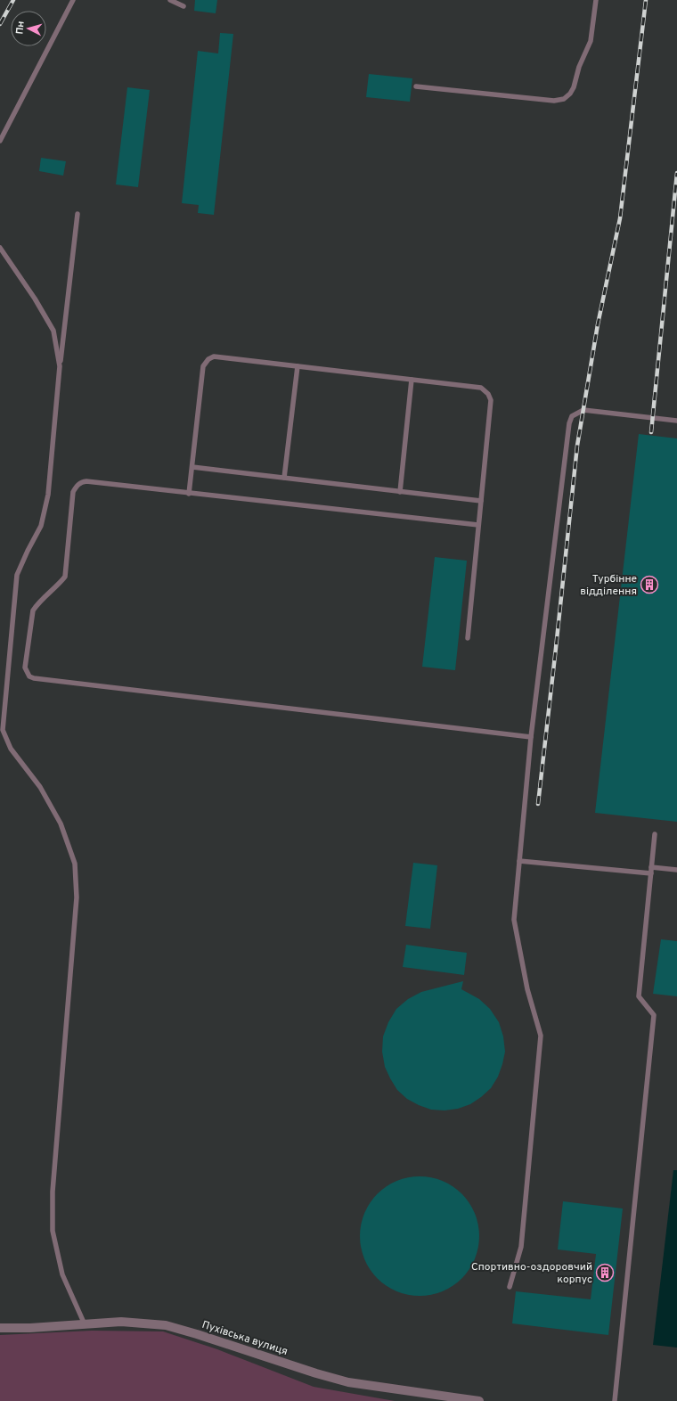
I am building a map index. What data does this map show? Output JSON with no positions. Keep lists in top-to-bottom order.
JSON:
{
  "streets": {
    "street": ["Пухівська вулиця"]
  },
  "places": {
    "building": ["Турбінне відділення", "Спортивно-оздоровчий корпус"]
  },
  "north": "left"
}
